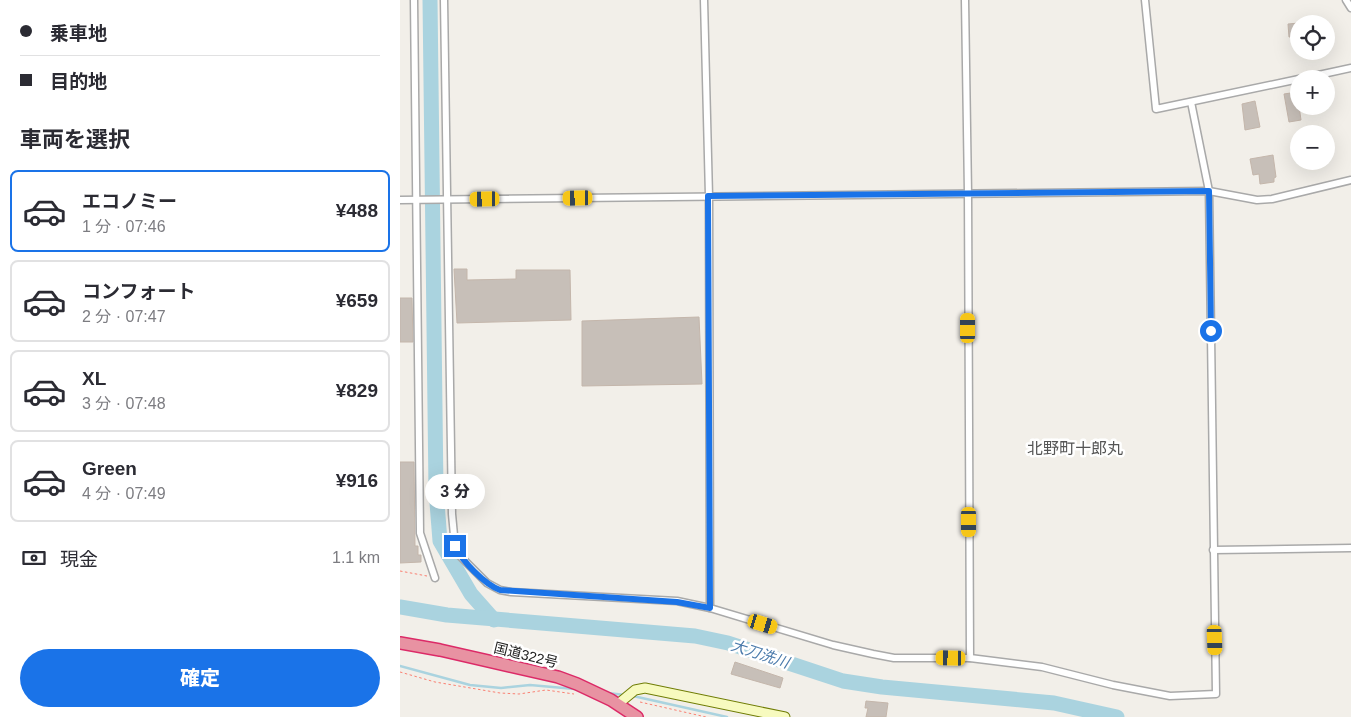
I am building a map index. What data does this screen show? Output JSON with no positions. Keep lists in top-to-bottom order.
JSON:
{
  "streets": {
    "highway": ["国道322号"]
  },
  "districts": ["北野町十郎丸"],
  "water": ["大刀洗川"],
  "page": {
    "banner": ["乗車地", "目的地"],
    "map_buttons": ["+", "−"],
    "heading": "車両を選択",
    "list": [
      {
        "name": "エコノミー",
        "note": "1 分 · 07:46",
        "value": "¥488"
      },
      {
        "name": "コンフォート",
        "note": "2 分 · 07:47",
        "value": "¥659"
      },
      {
        "name": "XL",
        "note": "3 分 · 07:48",
        "value": "¥829"
      },
      {
        "name": "Green",
        "note": "4 分 · 07:49",
        "value": "¥916"
      }
    ],
    "bubble": "3 分",
    "pay": ["現金", "1.1 km"],
    "buttons": "確定"
  }
}
